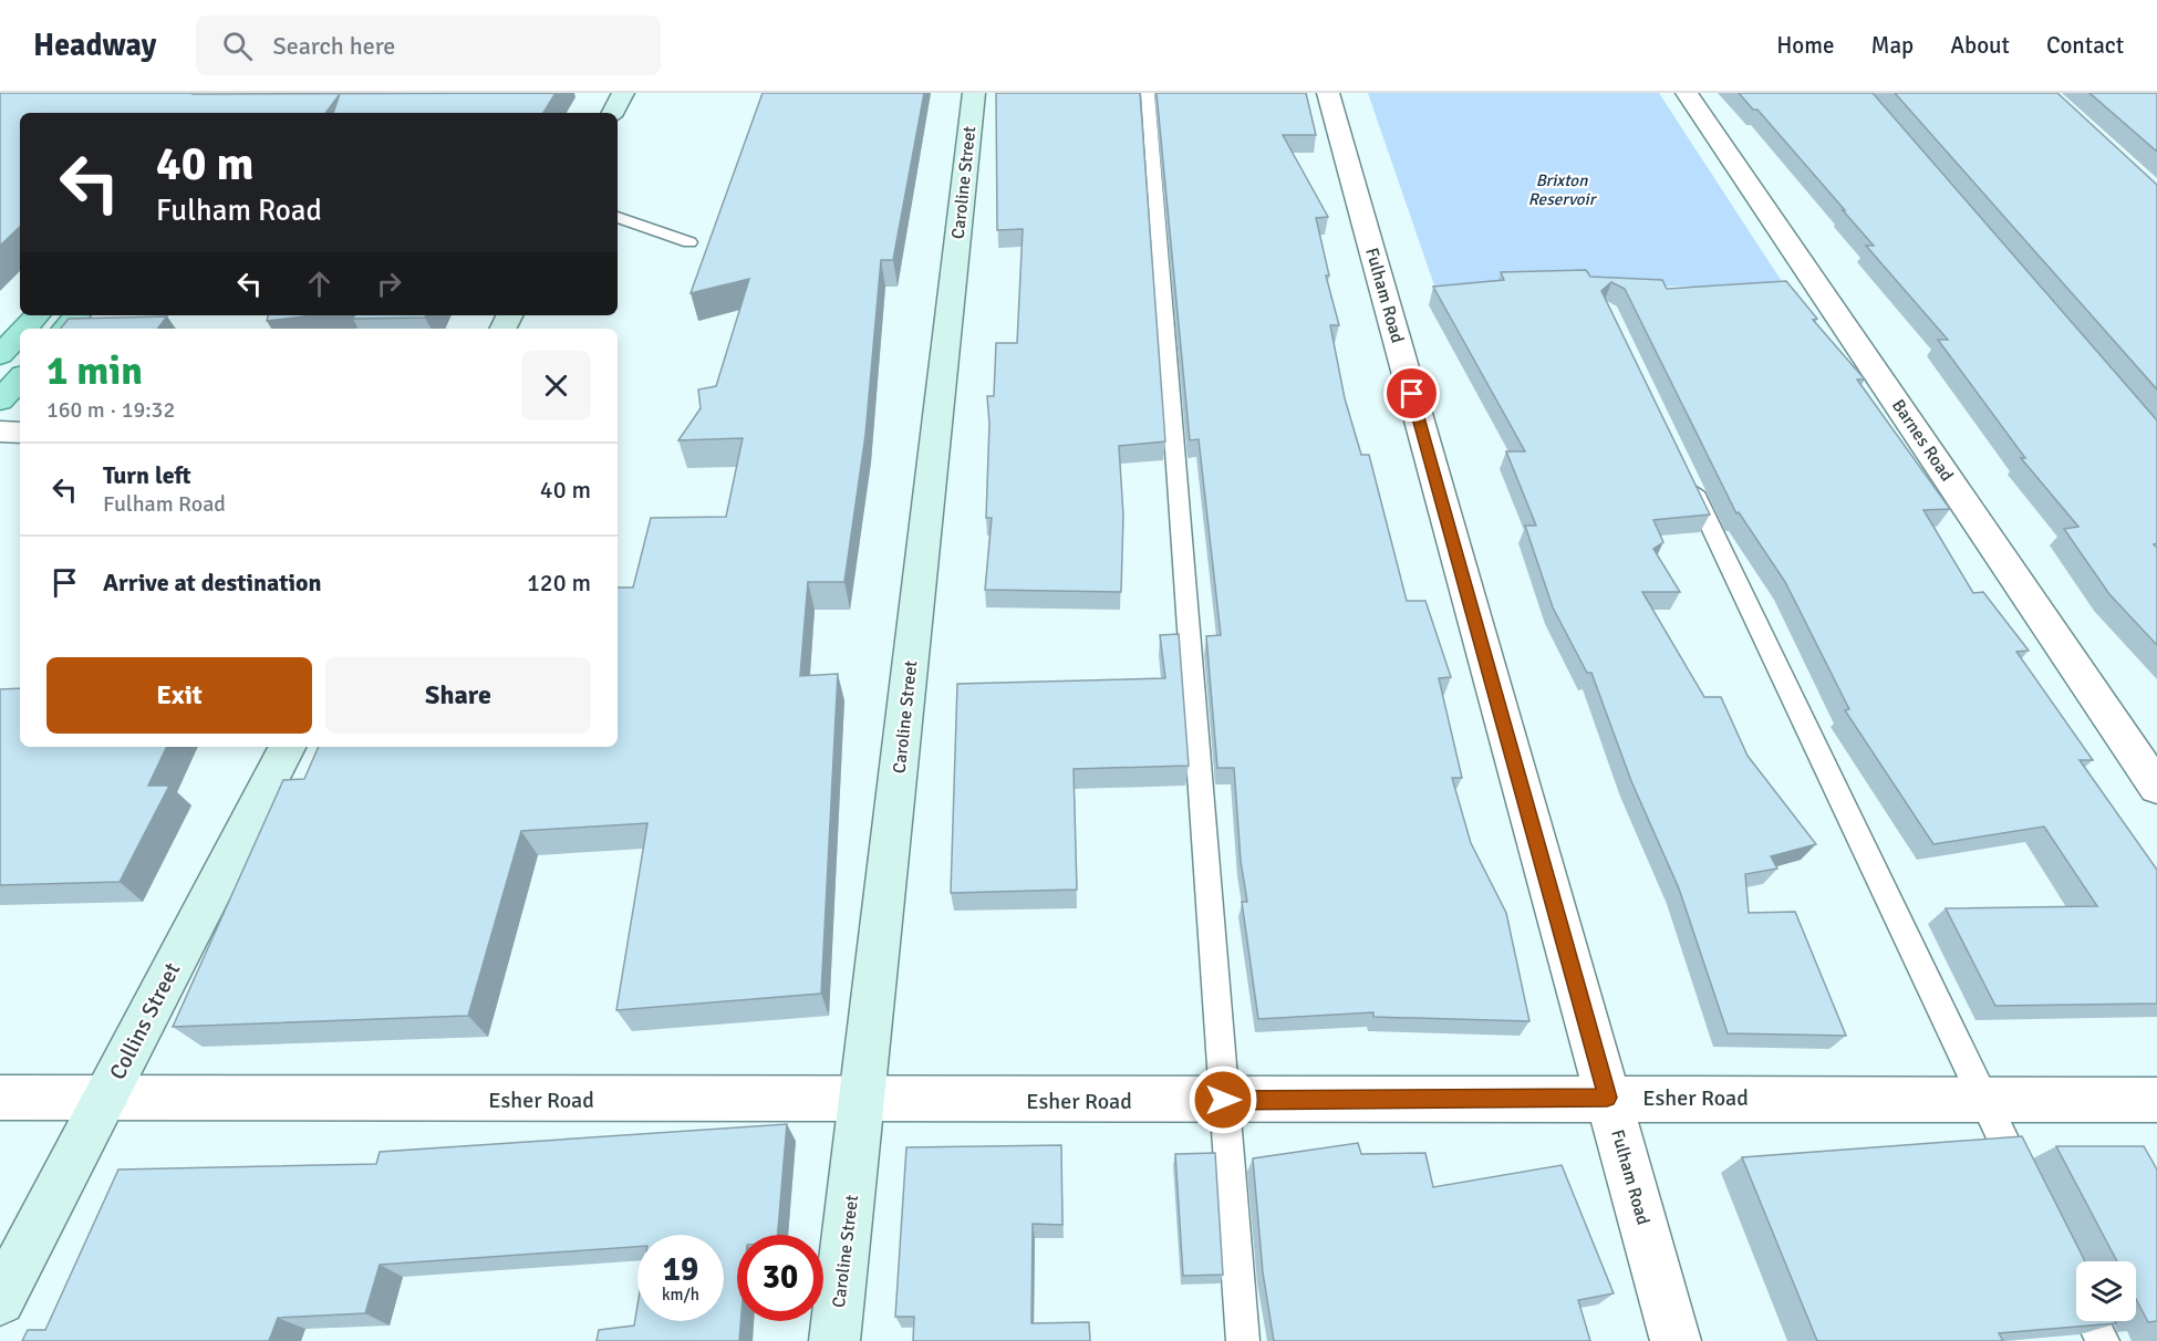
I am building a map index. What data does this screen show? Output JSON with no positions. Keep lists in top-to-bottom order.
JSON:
{
  "streets": {
    "street": [
      "Caroline Street",
      "Fulham Road",
      "Barnes Road",
      "Collins Street",
      "Esher Road"
    ]
  },
  "crossings": [
    ["Caroline Street", "Esher Road"],
    ["Fulham Road", "Esher Road"],
    ["Collins Street", "Esher Road"]
  ],
  "water": ["Brixton Reservoir"],
  "page": {
    "header": "Headway",
    "search": "Search here",
    "nav": [
      "Home",
      "Map",
      "About",
      "Contact"
    ],
    "turn": ["40 m", "Fulham Road"],
    "heading": ["1 min", "160 m · 19:32"],
    "list": [
      {
        "name": "Turn left",
        "note": "Fulham Road",
        "value": "40 m"
      },
      {
        "name": "Arrive at destination",
        "value": "120 m"
      }
    ],
    "buttons": ["Exit", "Share"],
    "speed": "19 km/h",
    "limit": "30"
  }
}
